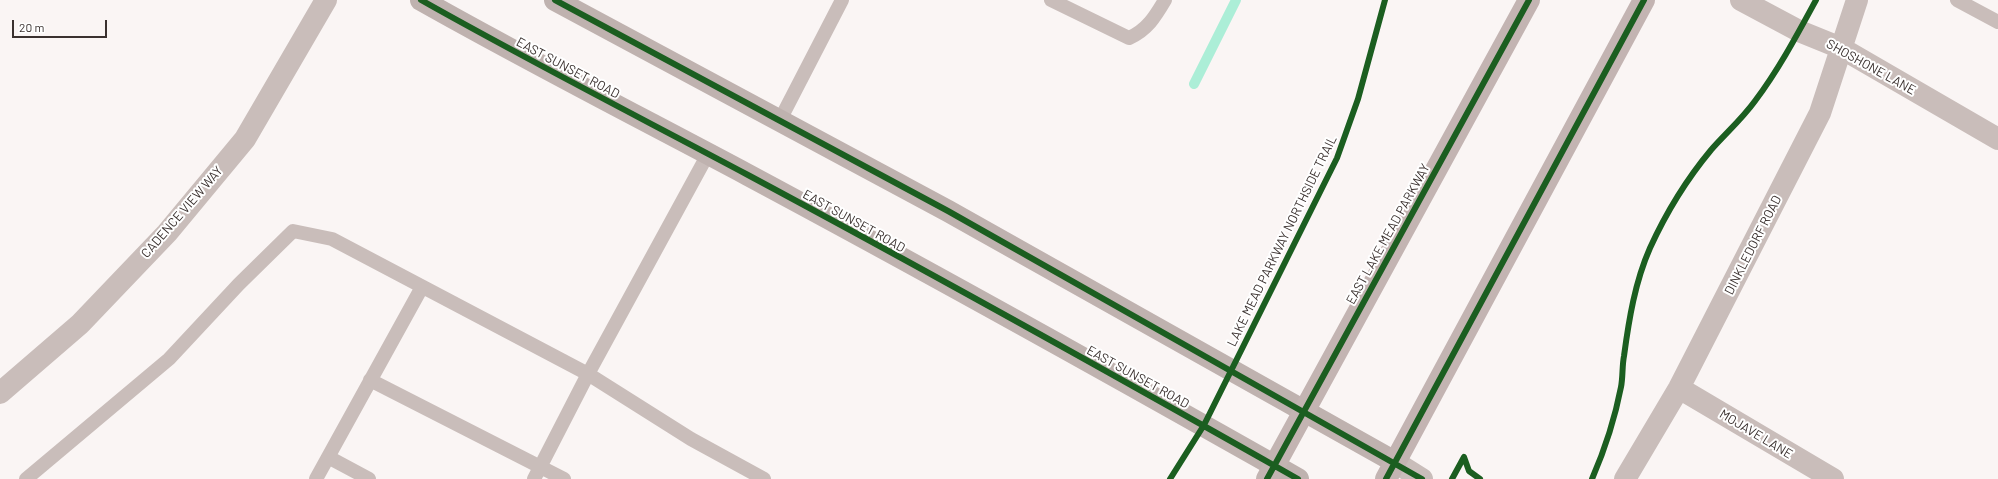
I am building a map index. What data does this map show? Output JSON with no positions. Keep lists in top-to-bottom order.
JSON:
{
  "streets": {
    "main road": ["EAST SUNSET ROAD", "EAST LAKE MEAD PARKWAY"],
    "street": [
      "SHOSHONE LANE",
      "CADENCE VIEW WAY",
      "DINKLEDORF ROAD",
      "MOJAVE LANE"
    ],
    "cycle path": ["LAKE MEAD PARKWAY NORTHSIDE TRAIL"]
  },
  "crossings": [
    ["SHOSHONE LANE", "DINKLEDORF ROAD"],
    ["EAST SUNSET ROAD", "EAST LAKE MEAD PARKWAY"],
    ["DINKLEDORF ROAD", "MOJAVE LANE"]
  ],
  "scale_bar": "20 m"
}
